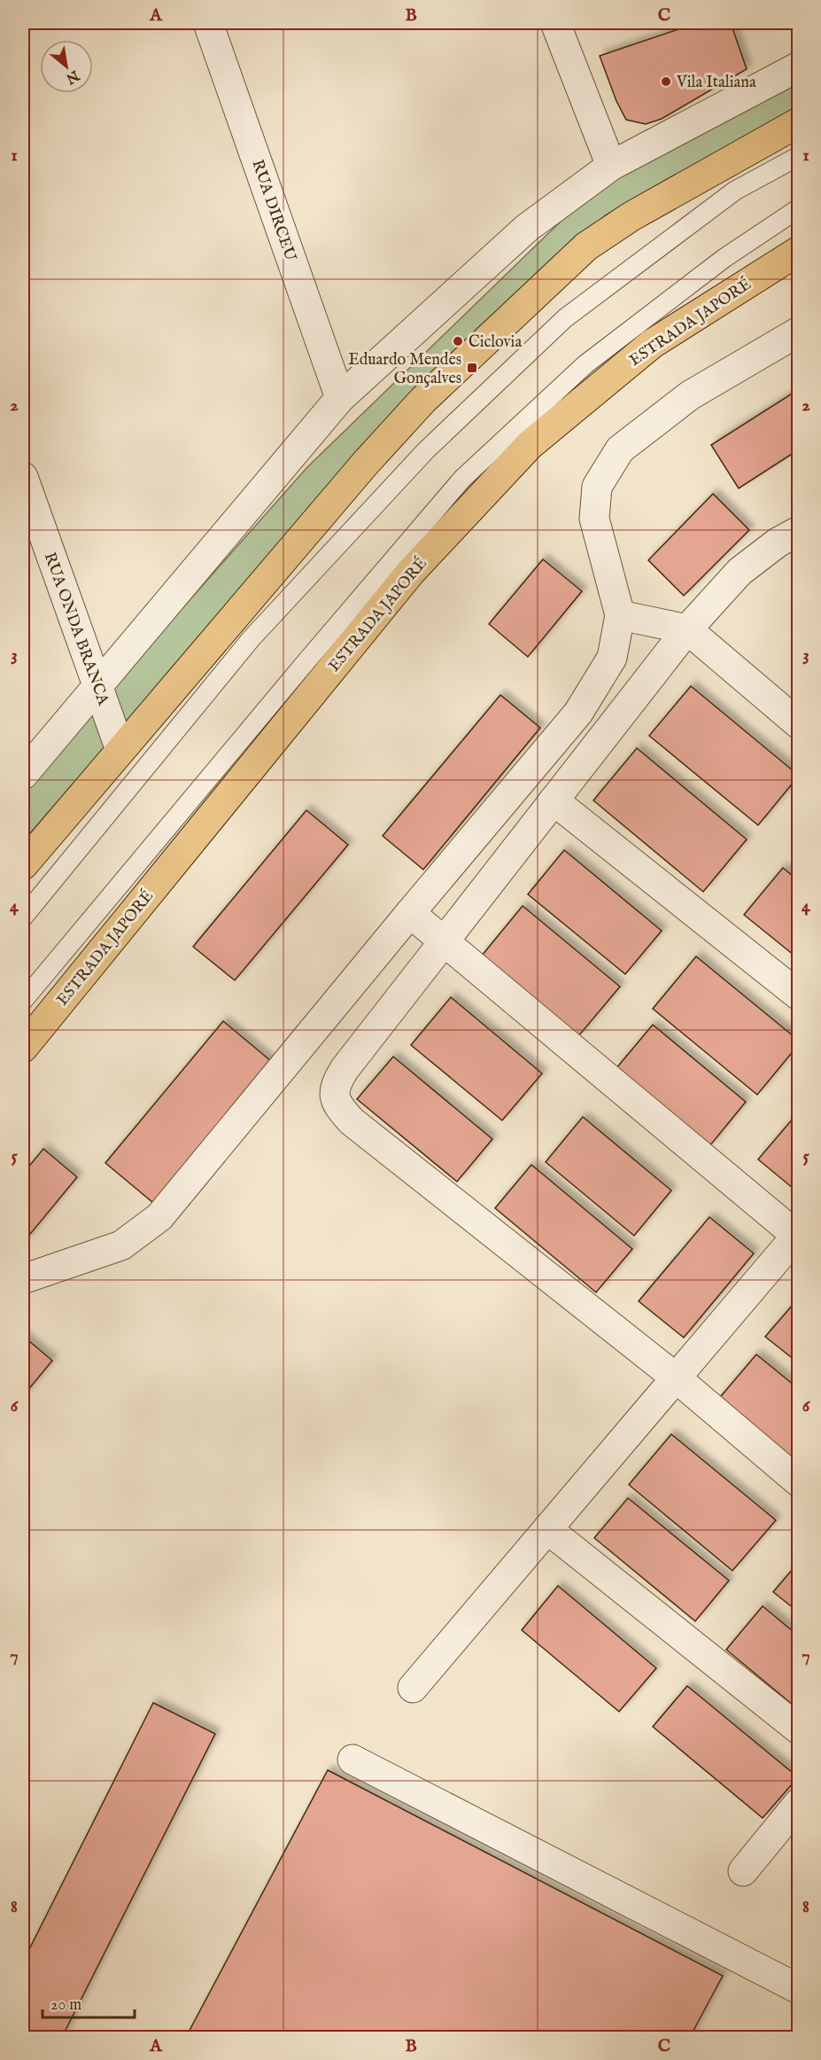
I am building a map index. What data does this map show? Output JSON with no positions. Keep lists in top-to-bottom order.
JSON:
{
  "streets": {
    "main road": ["ESTRADA JAPORÉ"],
    "street": ["RUA DIRCEU", "RUA ONDA BRANCA"]
  },
  "places": {
    "other": ["Vila Italiana", "Ciclovia"],
    "transit": ["Eduardo Mendes Gonçalves"]
  },
  "scale_bar": "20 m",
  "north": "bottom right",
  "grid": {
    "columns": ["A", "B", "C"],
    "rows": [
      "1",
      "2",
      "3",
      "4",
      "5",
      "6",
      "7",
      "8"
    ]
  }
}
